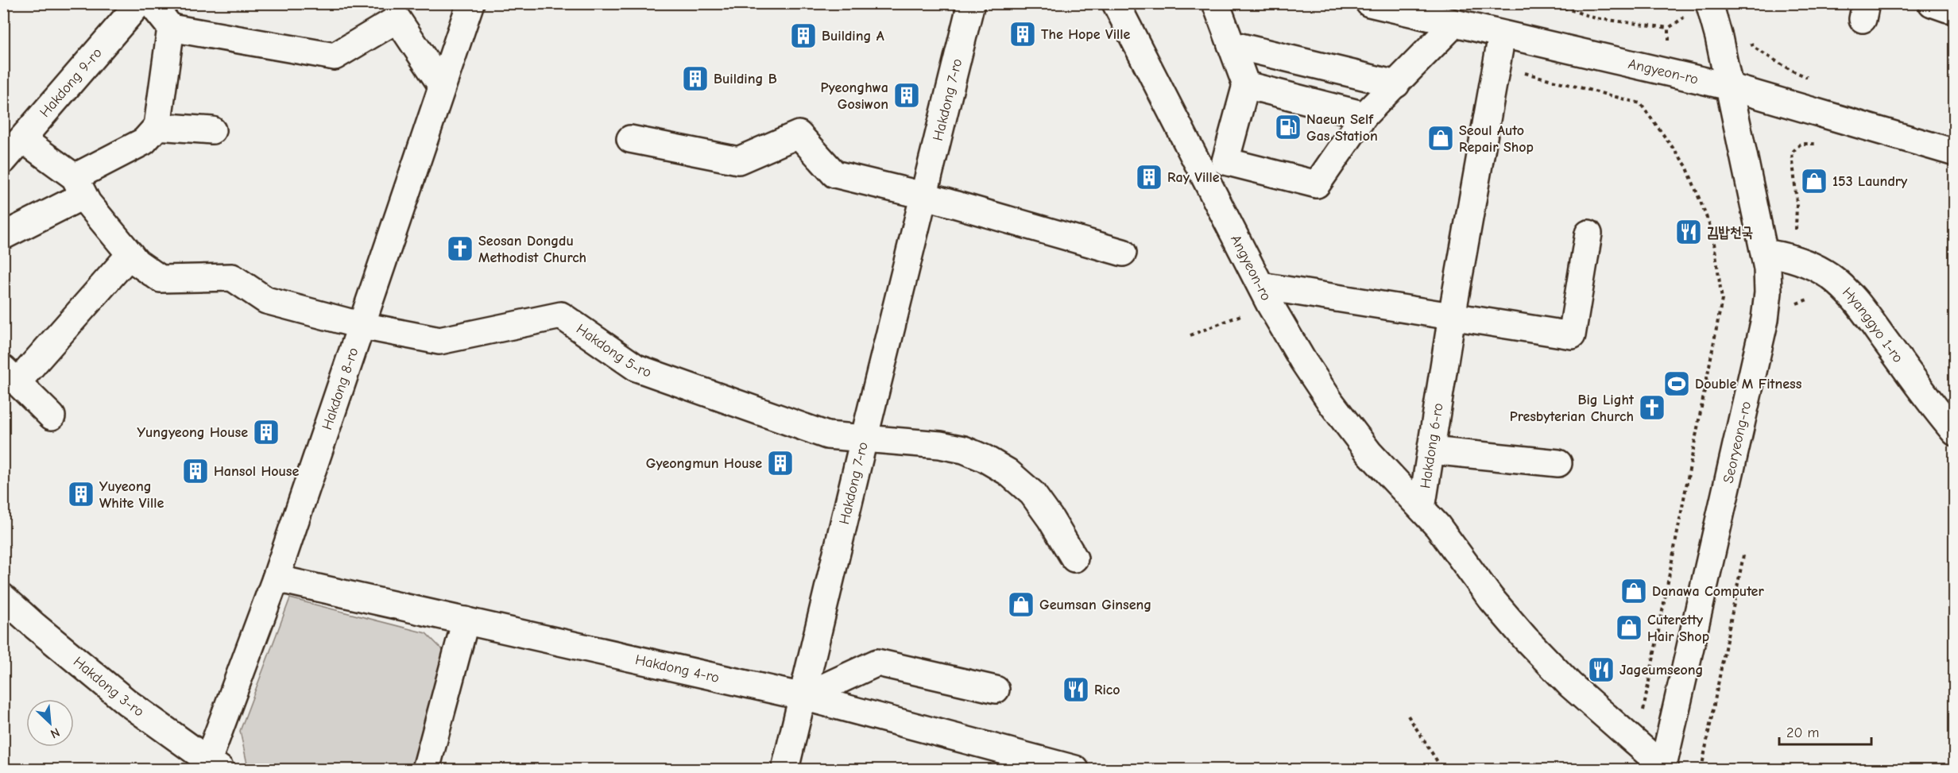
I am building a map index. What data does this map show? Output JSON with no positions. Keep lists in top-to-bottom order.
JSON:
{
  "streets": {
    "street": [
      "Angyeon-ro",
      "Hakdong 9-ro",
      "Hakdong 7-ro",
      "Hyanggyo 1-ro",
      "Hakdong 5-ro",
      "Hakdong 8-ro",
      "Seoryeong-ro",
      "Hakdong 6-ro",
      "Hakdong 4-ro",
      "Hakdong 3-ro"
    ]
  },
  "crossings": [
    ["Angyeon-ro", "Seoryeong-ro"],
    ["Angyeon-ro", "Hakdong 6-ro"],
    ["Hakdong 9-ro", "Hakdong 5-ro"],
    ["Hakdong 7-ro", "Hakdong 5-ro"],
    ["Hakdong 7-ro", "Hakdong 4-ro"],
    ["Hyanggyo 1-ro", "Seoryeong-ro"],
    ["Hakdong 5-ro", "Hakdong 8-ro"],
    ["Hakdong 8-ro", "Hakdong 4-ro"],
    ["Hakdong 8-ro", "Hakdong 3-ro"],
    ["Seoryeong-ro", "Hakdong 6-ro"]
  ],
  "places": {
    "building": [
      "The Hope Ville",
      "Building A",
      "Building B",
      "Pyeonghwa Gosiwon",
      "Ray Ville",
      "Yungyeong House",
      "Gyeongmun House",
      "Hansol House",
      "Yuyeong White Ville"
    ],
    "fuel station": ["Naeun Self Gas Station"],
    "shop": [
      "Seoul Auto Repair Shop",
      "153 Laundry",
      "Danawa Computer",
      "Geumsan Ginseng",
      "Cuteretty Hair Shop"
    ],
    "restaurant": ["김밥천국", "Jageumseong", "Rico"],
    "church": ["Seosan Dongdu Methodist Church", "Big Light Presbyterian Church"],
    "sports": ["Double M Fitness"]
  },
  "scale_bar": "20 m",
  "north": "bottom right"
}
